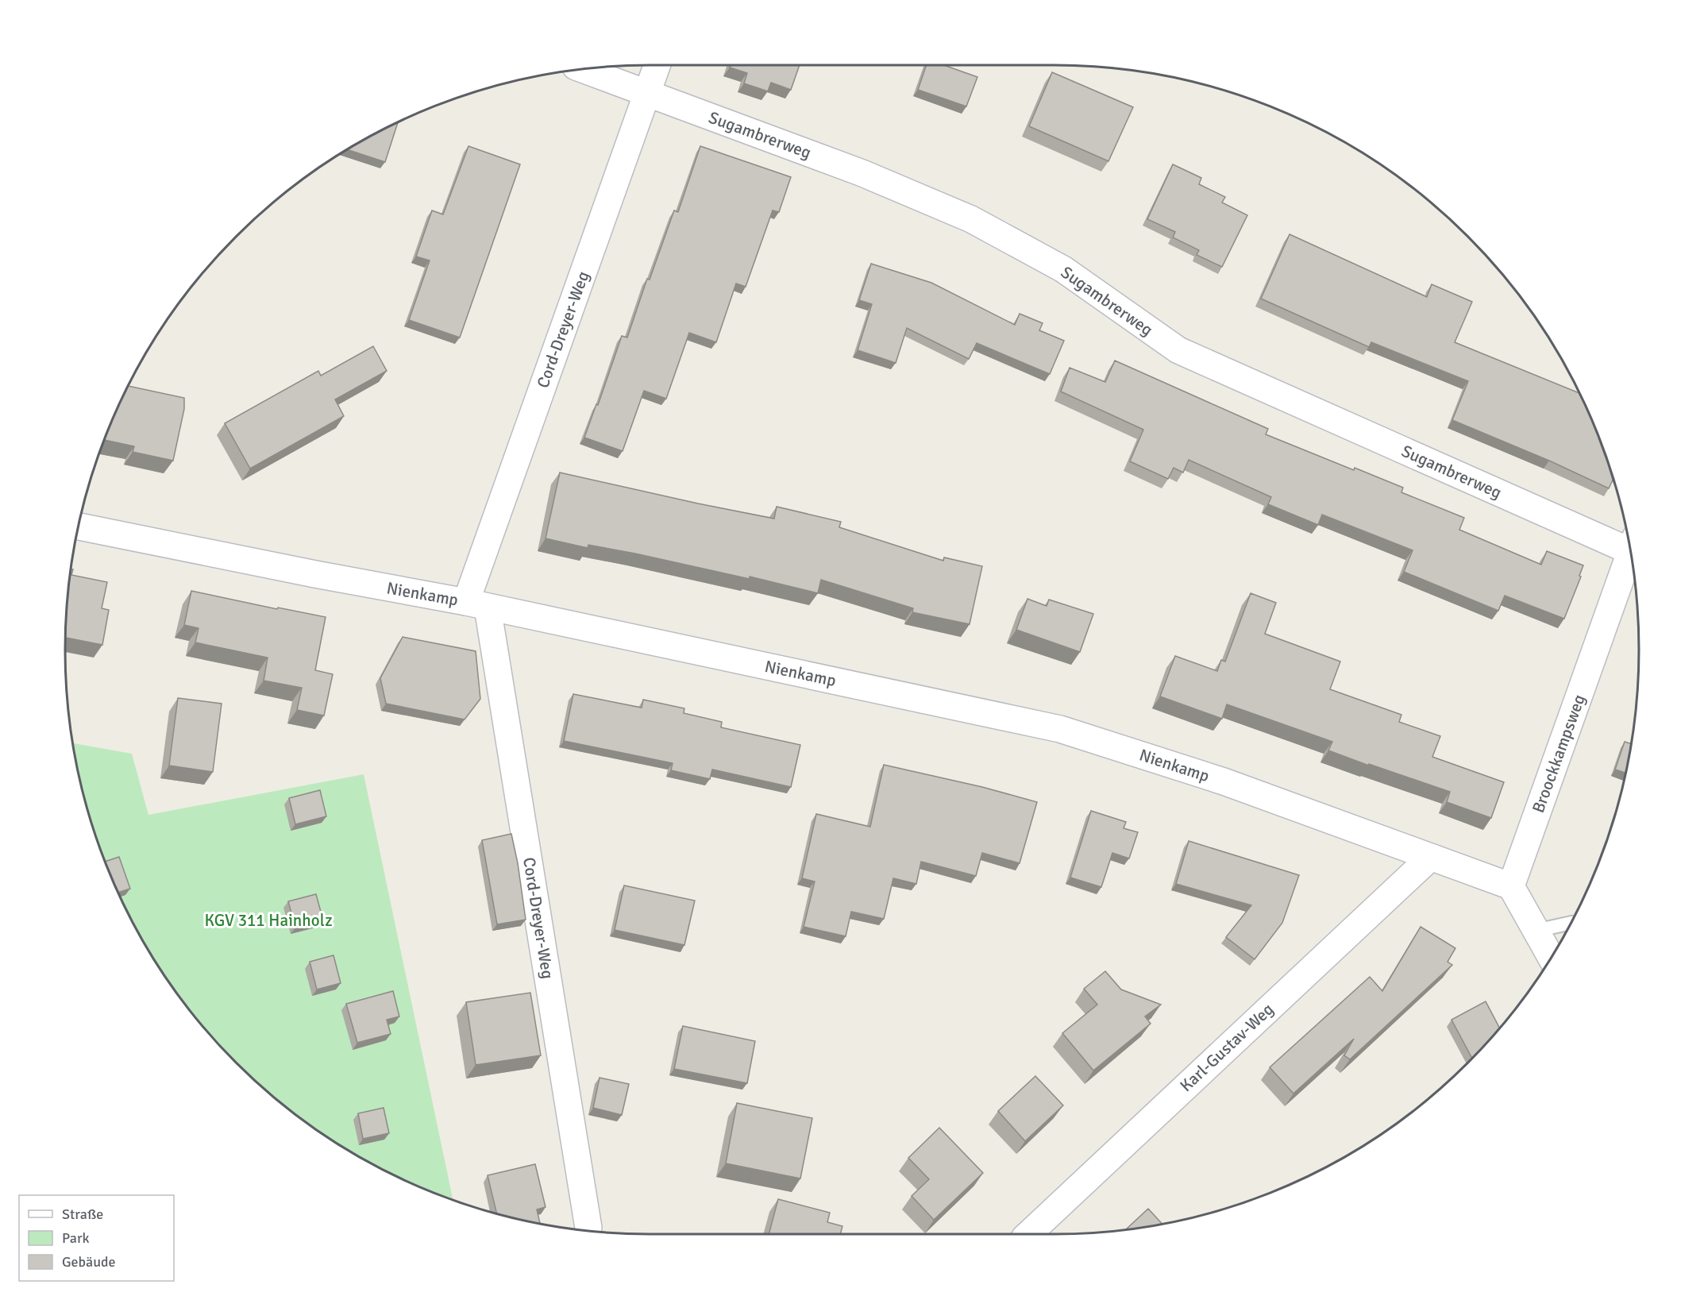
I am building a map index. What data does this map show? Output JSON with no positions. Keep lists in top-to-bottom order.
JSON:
{
  "streets": {
    "street": [
      "Sugambrerweg",
      "Cord-Dreyer-Weg",
      "Nienkamp",
      "Broockkampsweg",
      "Karl-Gustav-Weg"
    ]
  },
  "crossings": [
    ["Sugambrerweg", "Cord-Dreyer-Weg"],
    ["Cord-Dreyer-Weg", "Nienkamp"],
    ["Nienkamp", "Broockkampsweg"],
    ["Nienkamp", "Karl-Gustav-Weg"]
  ],
  "parks": ["KGV 311 Hainholz"],
  "legend": ["Straße", "Park", "Gebäude"]
}
